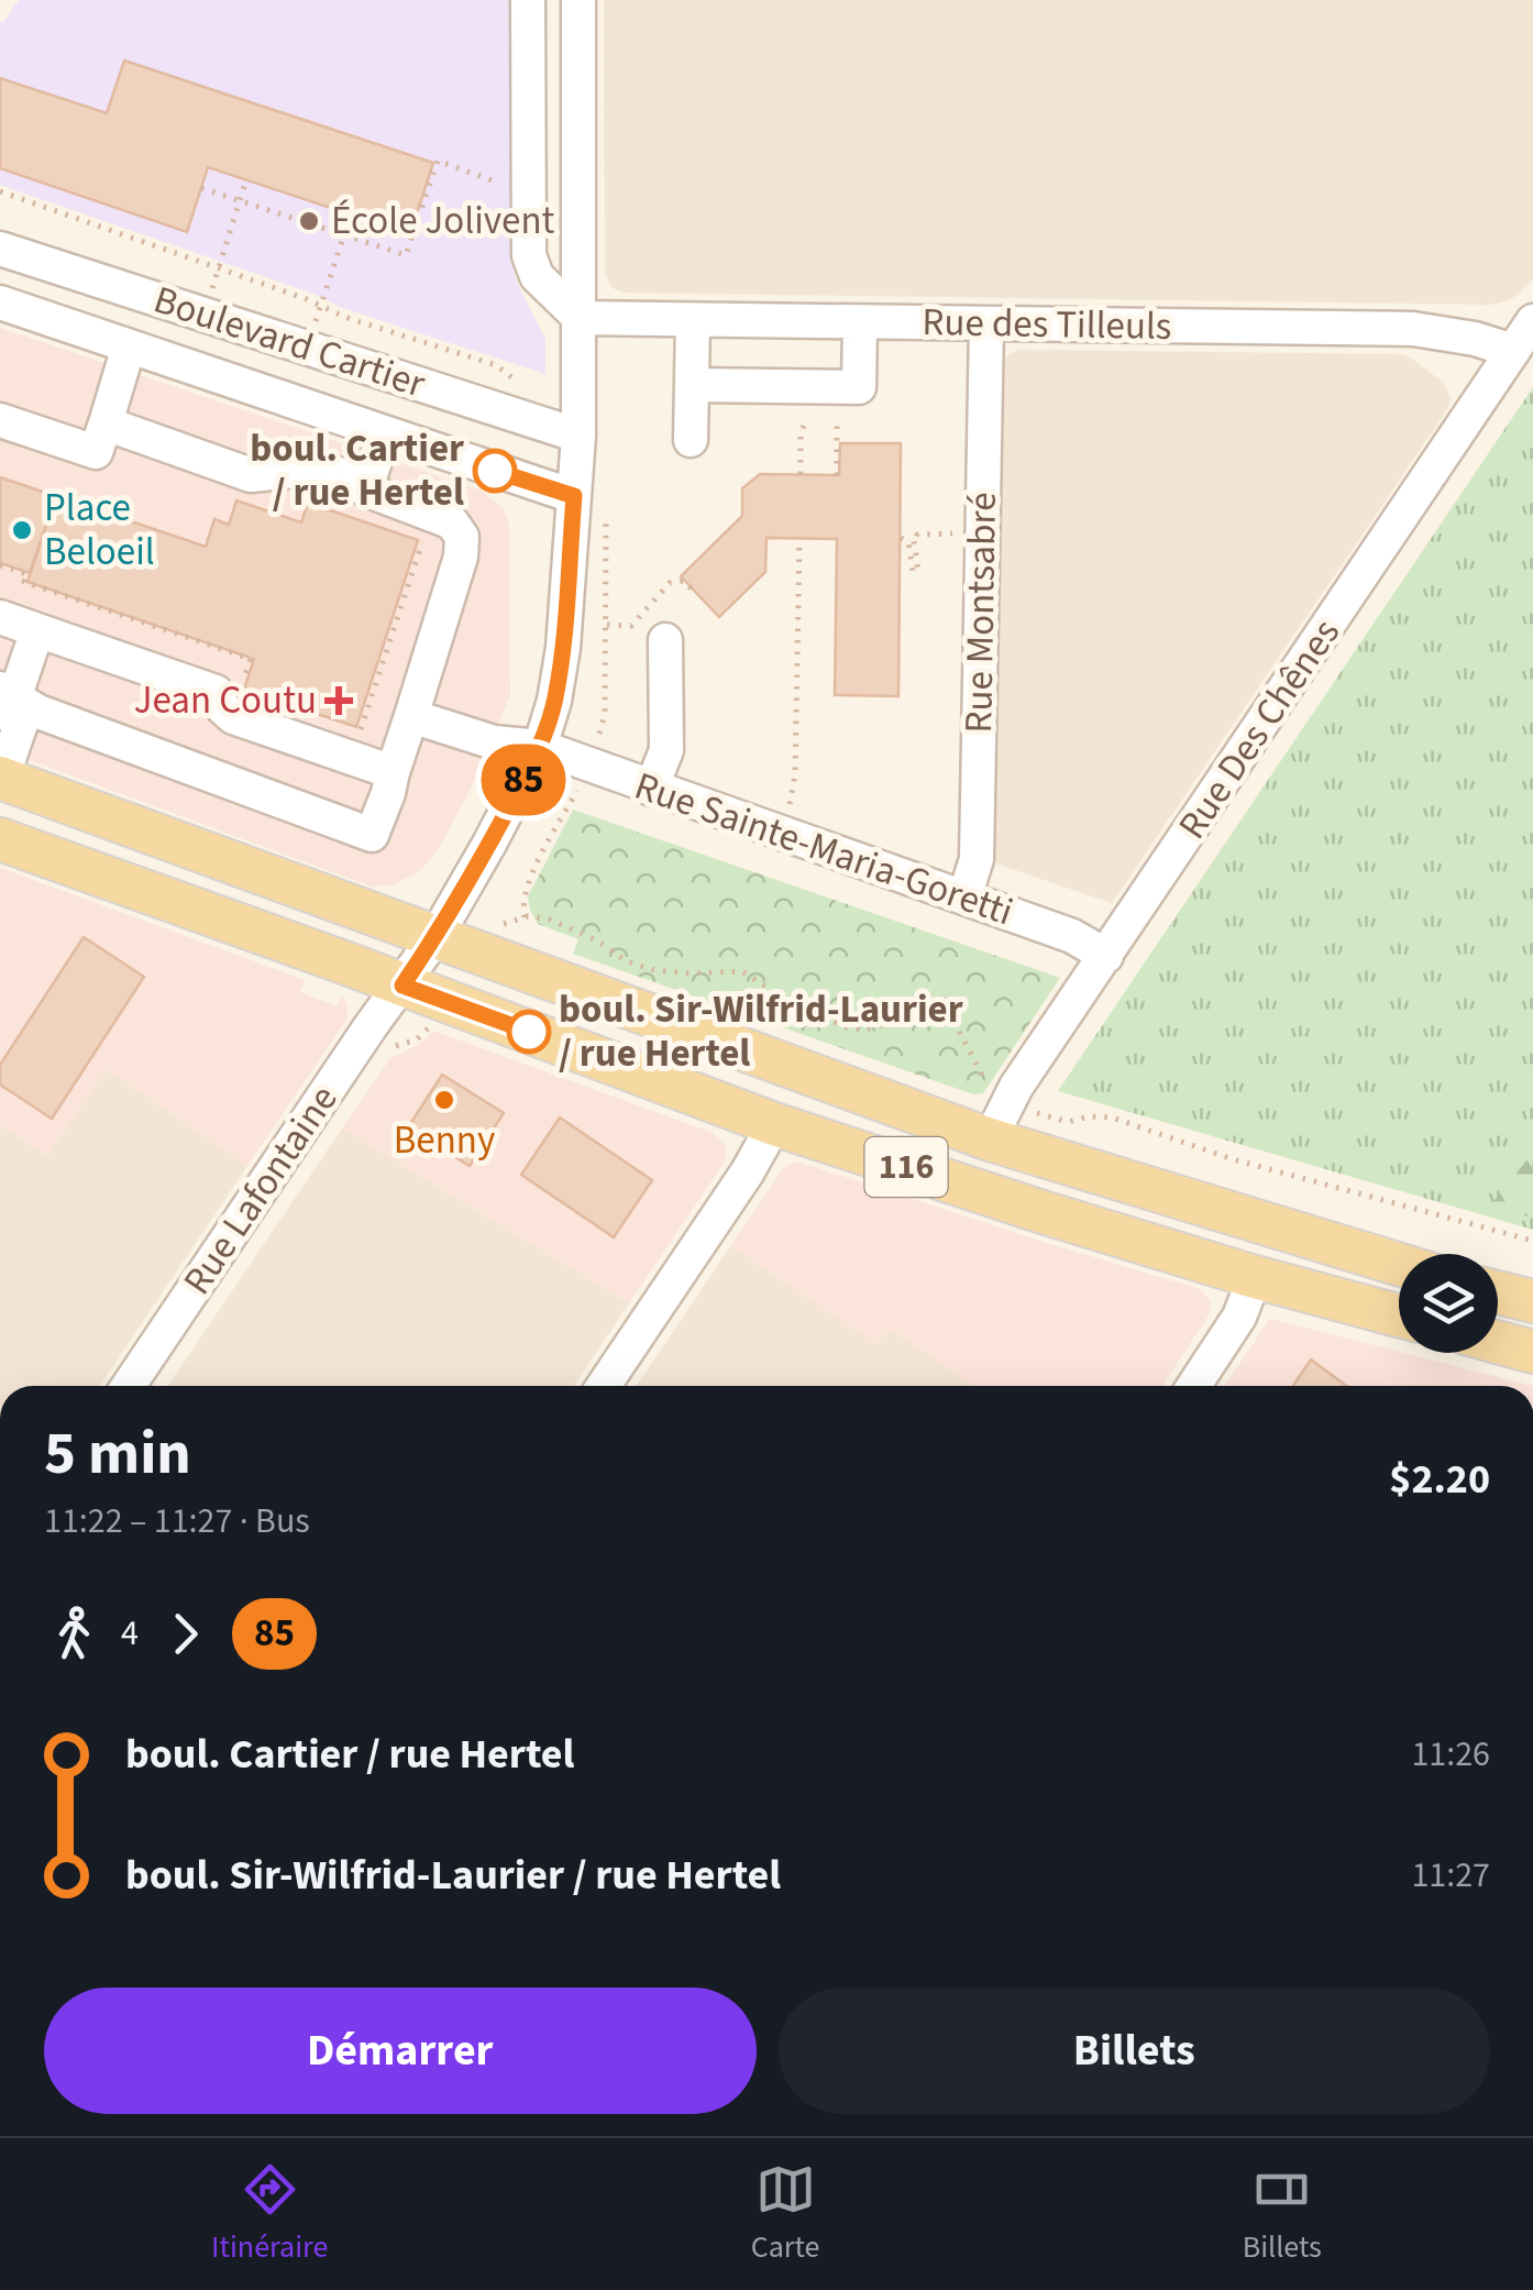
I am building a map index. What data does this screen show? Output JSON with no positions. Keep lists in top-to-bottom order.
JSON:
{
  "streets": {
    "main road": ["116"],
    "street": [
      "Rue des Tilleuls",
      "Boulevard Cartier",
      "Rue Montsabré",
      "Rue Des Chênes",
      "Rue Sainte-Maria-Goretti",
      "Rue Lafontaine"
    ]
  },
  "crossings": [
    ["Rue des Tilleuls", "Rue Montsabré"],
    ["Rue des Tilleuls", "Rue Des Chênes"],
    ["Rue des Tilleuls", "Rue Lafontaine"],
    ["Boulevard Cartier", "Rue Lafontaine"],
    ["Rue Montsabré", "Rue Sainte-Maria-Goretti"],
    ["Rue Des Chênes", "Rue Sainte-Maria-Goretti"],
    ["Rue Des Chênes", "116"],
    ["Rue Sainte-Maria-Goretti", "Rue Lafontaine"],
    ["116", "Rue Lafontaine"]
  ],
  "places": {
    "other": [
      "École Jolivent",
      "boul. Cartier / rue Hertel",
      "Place Beloeil",
      "boul. Sir-Wilfrid-Laurier / rue Hertel",
      "Benny"
    ],
    "health": ["Jean Coutu"]
  },
  "lines": ["bus line 85"],
  "page": {
    "on_map": "85",
    "heading": ["5 min", "11:22 – 11:27 · Bus", "$2.20"],
    "legs": ["4", "85"],
    "list": [
      {
        "name": "boul. Cartier / rue Hertel",
        "value": "11:26"
      },
      {
        "name": "boul. Sir-Wilfrid-Laurier / rue Hertel",
        "value": "11:27"
      }
    ],
    "buttons": ["Démarrer", "Billets"],
    "tabs": ["Itinéraire", "Carte", "Billets"]
  }
}
